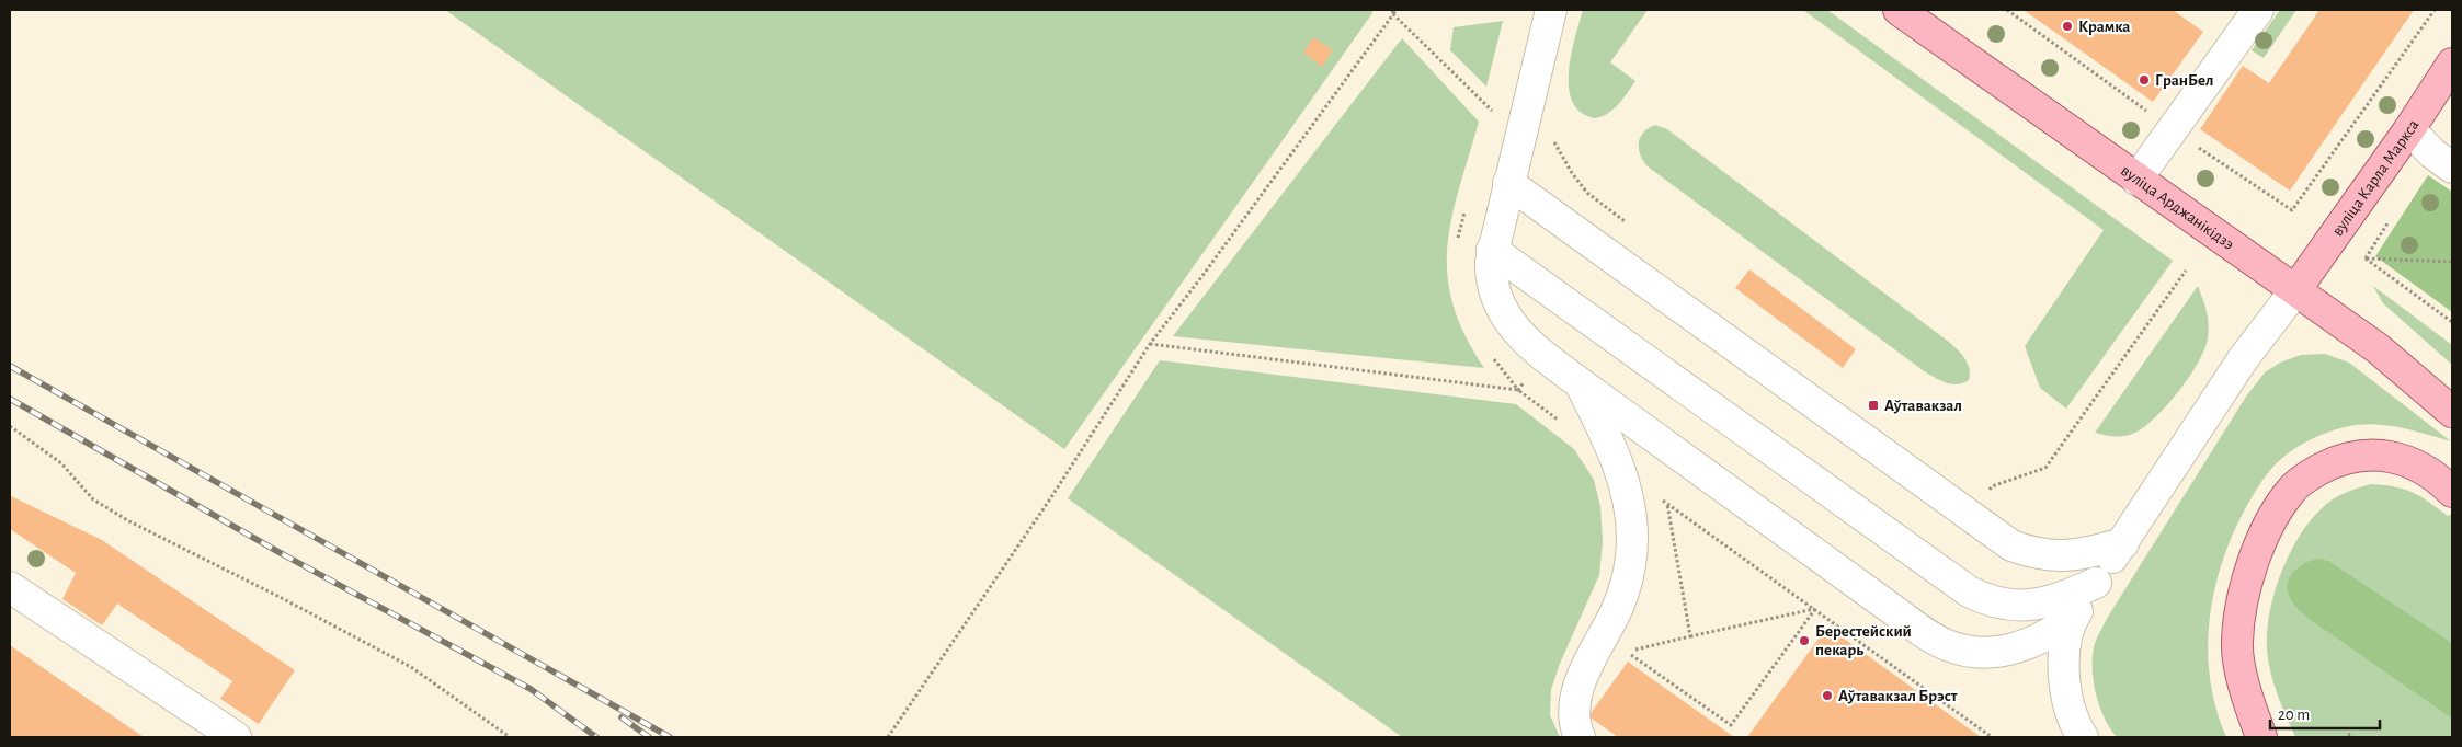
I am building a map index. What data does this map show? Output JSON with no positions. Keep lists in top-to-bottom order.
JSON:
{
  "streets": {
    "main road": ["вуліца Карла Маркса", "вуліца Арджанікідзэ"]
  },
  "crossings": [
    ["вуліца Карла Маркса", "вуліца Арджанікідзэ"]
  ],
  "places": {
    "other": [
      "Крамка",
      "ГранБел",
      "Берестейский пекарь",
      "Аўтавакзал Брэст"
    ],
    "transit": ["Аўтавакзал"]
  },
  "scale_bar": "20 m"
}
